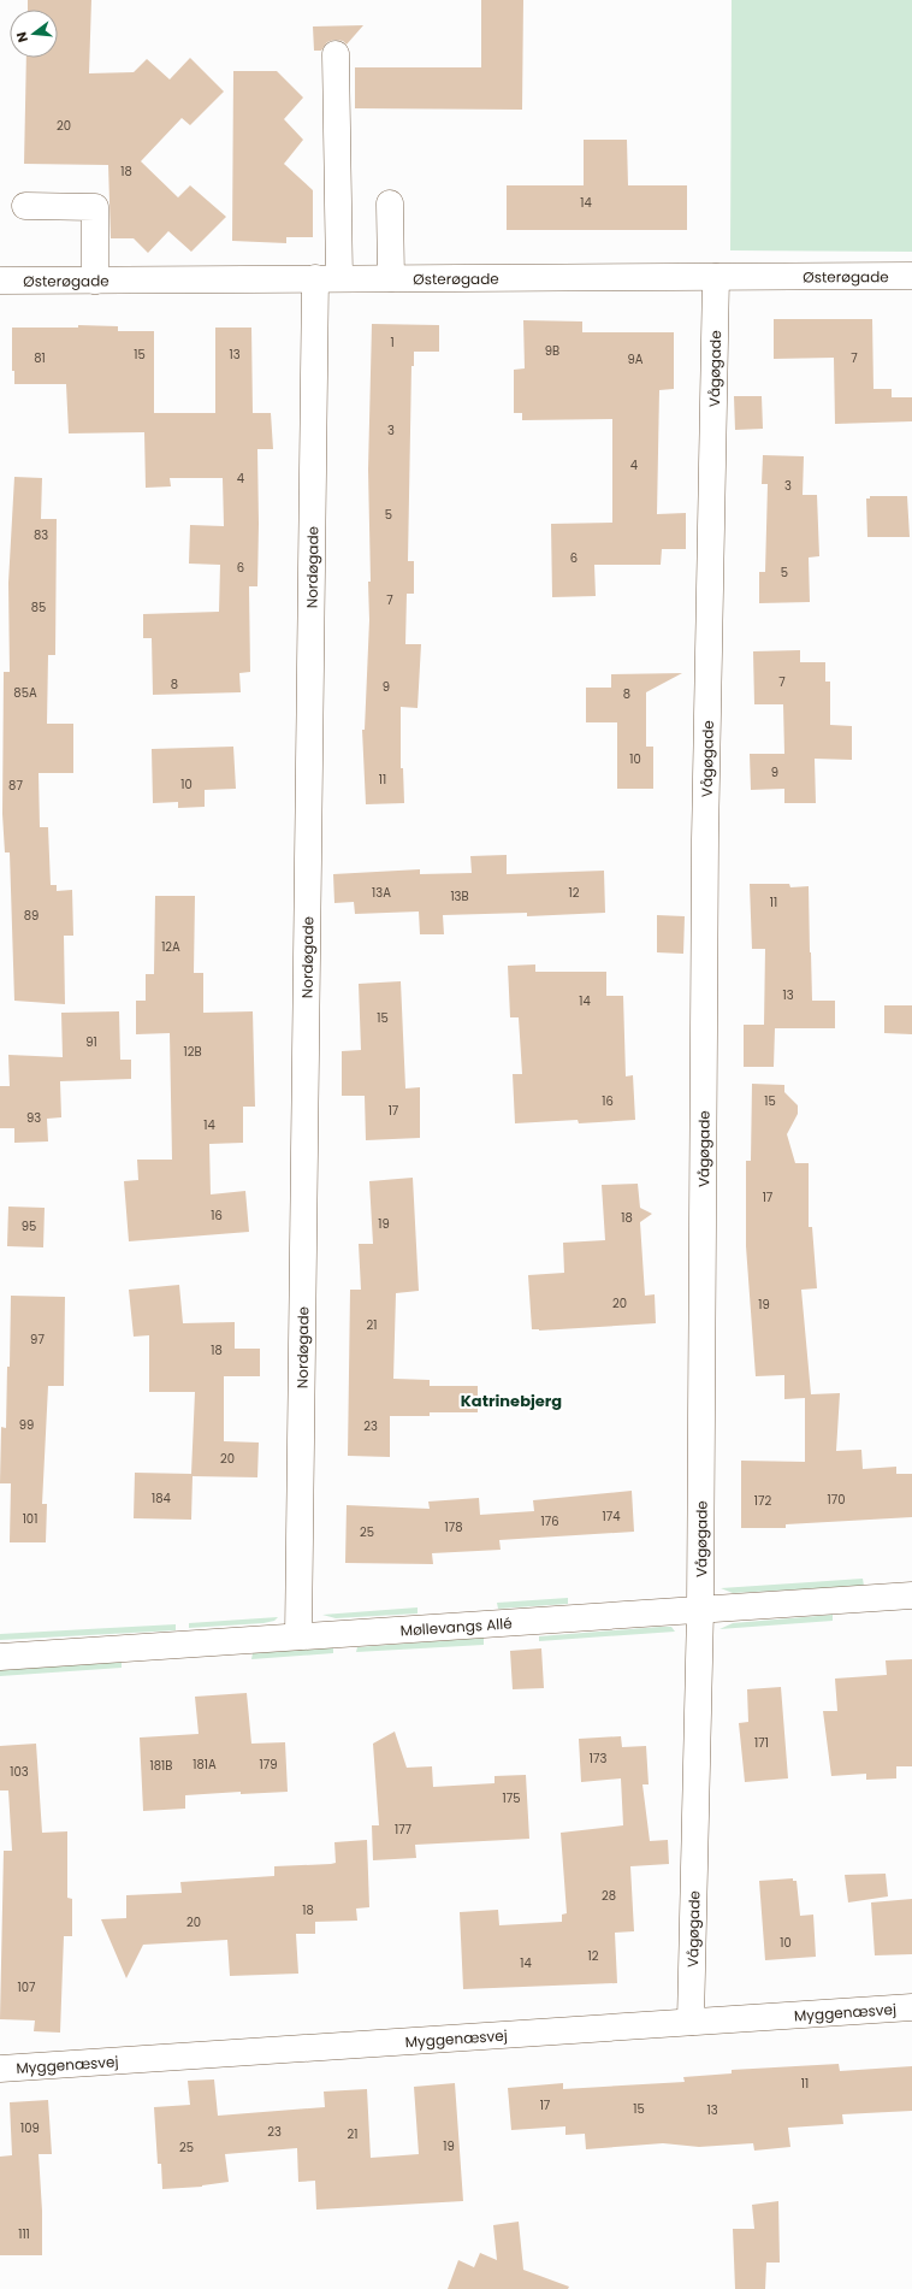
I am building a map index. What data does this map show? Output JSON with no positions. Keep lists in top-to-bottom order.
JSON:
{
  "streets": {
    "street": [
      "Østerøgade",
      "Vågøgade",
      "Nordøgade",
      "Møllevangs Allé",
      "Myggenæsvej"
    ]
  },
  "crossings": [
    ["Østerøgade", "Vågøgade"],
    ["Østerøgade", "Nordøgade"],
    ["Vågøgade", "Møllevangs Allé"],
    ["Vågøgade", "Myggenæsvej"],
    ["Nordøgade", "Møllevangs Allé"]
  ],
  "districts": ["Katrinebjerg"],
  "house_numbers": [
    "20",
    "18",
    "14",
    "1",
    "9B",
    "15",
    "13",
    "81",
    "7",
    "9A",
    "3",
    "4",
    "4",
    "3",
    "5",
    "83",
    "6",
    "6",
    "5",
    "7",
    "85",
    "7",
    "8",
    "9",
    "85A",
    "8",
    "10",
    "9",
    "11",
    "10",
    "87",
    "13A",
    "12",
    "13B",
    "11",
    "89",
    "12A",
    "13",
    "14",
    "15",
    "91",
    "12B",
    "16",
    "15",
    "17",
    "93",
    "14",
    "17",
    "16",
    "18",
    "19",
    "95",
    "20",
    "19",
    "21",
    "97",
    "18",
    "99",
    "23",
    "20",
    "184",
    "170",
    "172",
    "174",
    "101",
    "176",
    "178",
    "25",
    "171",
    "173",
    "181A",
    "179",
    "181B",
    "103",
    "175",
    "177",
    "28",
    "18",
    "20",
    "10",
    "12",
    "14",
    "107",
    "11",
    "17",
    "15",
    "13",
    "109",
    "23",
    "21",
    "19",
    "25",
    "111"
  ],
  "north": "left"
}
